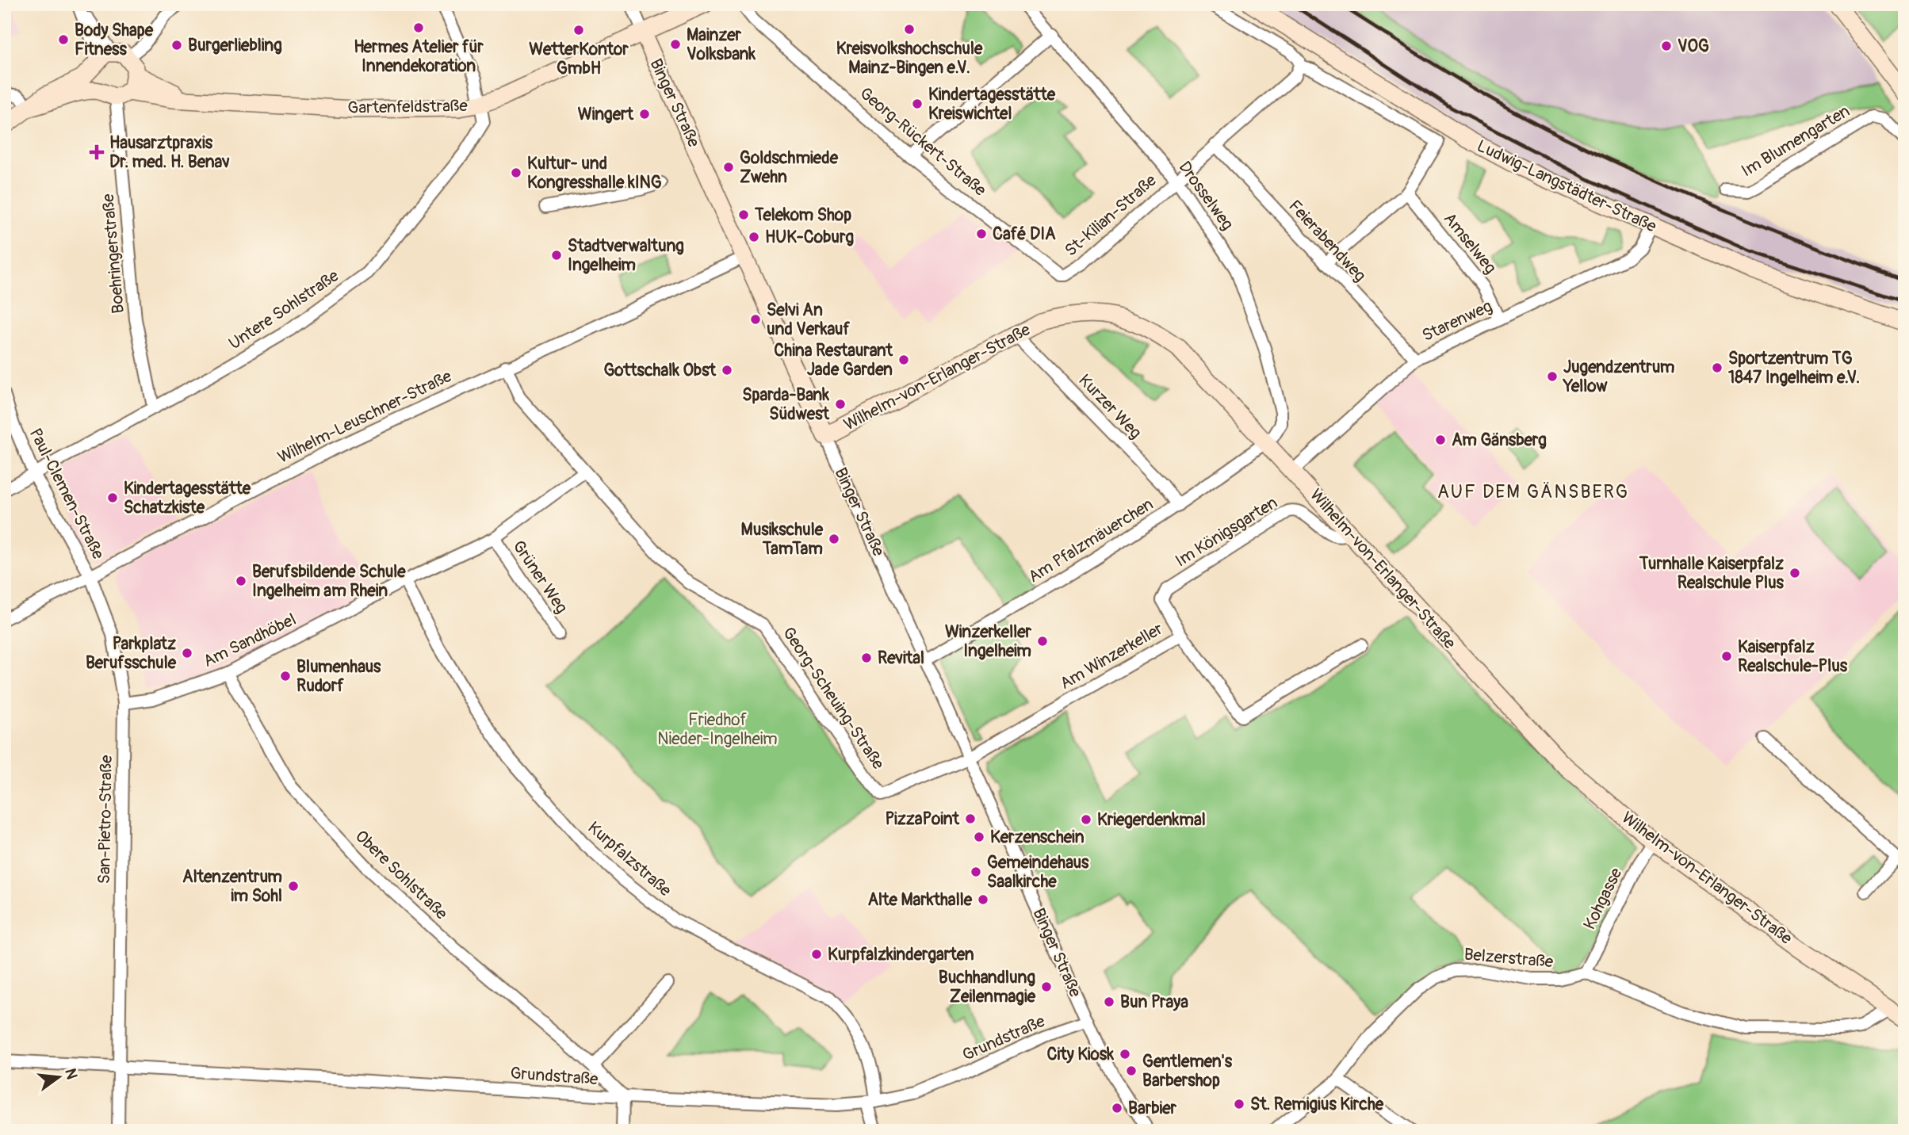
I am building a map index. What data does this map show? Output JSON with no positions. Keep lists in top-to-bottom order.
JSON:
{
  "streets": {
    "main road": [
      "Binger Straße",
      "Gartenfeldstraße",
      "Ludwig-Langstädter-Straße",
      "Wilhelm-von-Erlanger-Straße"
    ],
    "street": [
      "Im Blumengarten",
      "Georg-Rückert-Straße",
      "Drosselweg",
      "St-Kilian-Straße",
      "Feierabendweg",
      "Amselweg",
      "Boehringerstraße",
      "Untere Sohlstraße",
      "Starenweg",
      "Kurzer Weg",
      "Wilhelm-Leuschner-Straße",
      "Paul-Clemen-Straße",
      "Im Königsgarten",
      "Am Pfalzmäuerchen",
      "Grüner Weg",
      "Am Sandhöbel",
      "Am Winzerkeller",
      "Georg-Scheuing-Straße",
      "San-Pietro-Straße",
      "Kurpfalzstraße",
      "Obere Sohlstraße",
      "Kohgasse",
      "Belzerstraße",
      "Grundstraße"
    ]
  },
  "crossings": [
    ["Binger Straße", "Gartenfeldstraße"],
    ["Binger Straße", "Wilhelm-von-Erlanger-Straße"],
    ["Binger Straße", "Wilhelm-Leuschner-Straße"],
    ["Binger Straße", "Am Pfalzmäuerchen"],
    ["Binger Straße", "Am Winzerkeller"],
    ["Binger Straße", "Georg-Scheuing-Straße"],
    ["Binger Straße", "Grundstraße"],
    ["Gartenfeldstraße", "Boehringerstraße"],
    ["Gartenfeldstraße", "Untere Sohlstraße"],
    ["Georg-Rückert-Straße", "St-Kilian-Straße"],
    ["Ludwig-Langstädter-Straße", "Starenweg"],
    ["Drosselweg", "St-Kilian-Straße"],
    ["Drosselweg", "Wilhelm-von-Erlanger-Straße"],
    ["Drosselweg", "Am Pfalzmäuerchen"],
    ["St-Kilian-Straße", "Feierabendweg"],
    ["Feierabendweg", "Starenweg"],
    ["Amselweg", "Starenweg"],
    ["Boehringerstraße", "Untere Sohlstraße"],
    ["Untere Sohlstraße", "Paul-Clemen-Straße"],
    ["Starenweg", "Wilhelm-von-Erlanger-Straße"],
    ["Wilhelm-von-Erlanger-Straße", "Kurzer Weg"],
    ["Wilhelm-von-Erlanger-Straße", "Im Königsgarten"],
    ["Wilhelm-von-Erlanger-Straße", "Am Pfalzmäuerchen"],
    ["Wilhelm-von-Erlanger-Straße", "Kohgasse"],
    ["Kurzer Weg", "Am Pfalzmäuerchen"],
    ["Wilhelm-Leuschner-Straße", "Paul-Clemen-Straße"],
    ["Wilhelm-Leuschner-Straße", "Georg-Scheuing-Straße"],
    ["Wilhelm-Leuschner-Straße", "San-Pietro-Straße"],
    ["Paul-Clemen-Straße", "San-Pietro-Straße"],
    ["Im Königsgarten", "Am Winzerkeller"],
    ["Grüner Weg", "Am Sandhöbel"],
    ["Am Sandhöbel", "Georg-Scheuing-Straße"],
    ["Am Sandhöbel", "San-Pietro-Straße"],
    ["Am Sandhöbel", "Kurpfalzstraße"],
    ["Am Sandhöbel", "Obere Sohlstraße"],
    ["Am Winzerkeller", "Georg-Scheuing-Straße"],
    ["San-Pietro-Straße", "Grundstraße"],
    ["Kurpfalzstraße", "Grundstraße"],
    ["Obere Sohlstraße", "Grundstraße"],
    ["Kohgasse", "Belzerstraße"]
  ],
  "districts": ["AUF DEM GÄNSBERG"],
  "parks": ["Friedhof Nieder-Ingelheim"],
  "places": {
    "other": [
      "Hermes Atelier für Innendekoration",
      "Kreisvolkshochschule Mainz-Bingen e.V.",
      "WetterKontor GmbH",
      "Body Shape Fitness",
      "Mainzer Volksbank",
      "Burgerliebling",
      "VOG",
      "Kindertagesstätte Kreiswichtel",
      "Wingert",
      "Goldschmiede Zwehn",
      "Kultur- und Kongresshalle kING",
      "Telekom Shop",
      "Café DIA",
      "HUK-Coburg",
      "Stadtverwaltung Ingelheim",
      "Selvi An und Verkauf",
      "China Restaurant Jade Garden",
      "Sportzentrum TG 1847 Ingelheim e.V.",
      "Gottschalk Obst",
      "Jugendzentrum Yellow",
      "Sparda-Bank Südwest",
      "Am Gänsberg",
      "Kindertagesstätte Schatzkiste",
      "Musikschule TamTam",
      "Turnhalle Kaiserpfalz Realschule Plus",
      "Berufsbildende Schule Ingelheim am Rhein",
      "Winzerkeller Ingelheim",
      "Parkplatz Berufsschule",
      "Kaiserpfalz Realschule-Plus",
      "Revital",
      "Blumenhaus Rudorf",
      "PizzaPoint",
      "Kriegerdenkmal",
      "Kerzenschein",
      "Gemeindehaus Saalkirche",
      "Altenzentrum im Sohl",
      "Alte Markthalle",
      "Kurpfalzkindergarten",
      "Buchhandlung Zeilenmagie",
      "Bun Praya",
      "City Kiosk",
      "Gentlemen's Barbershop",
      "St. Remigius Kirche",
      "Barbier"
    ],
    "health": ["Hausarztpraxis Dr. med. H. Benav"]
  },
  "north": "right"
}
